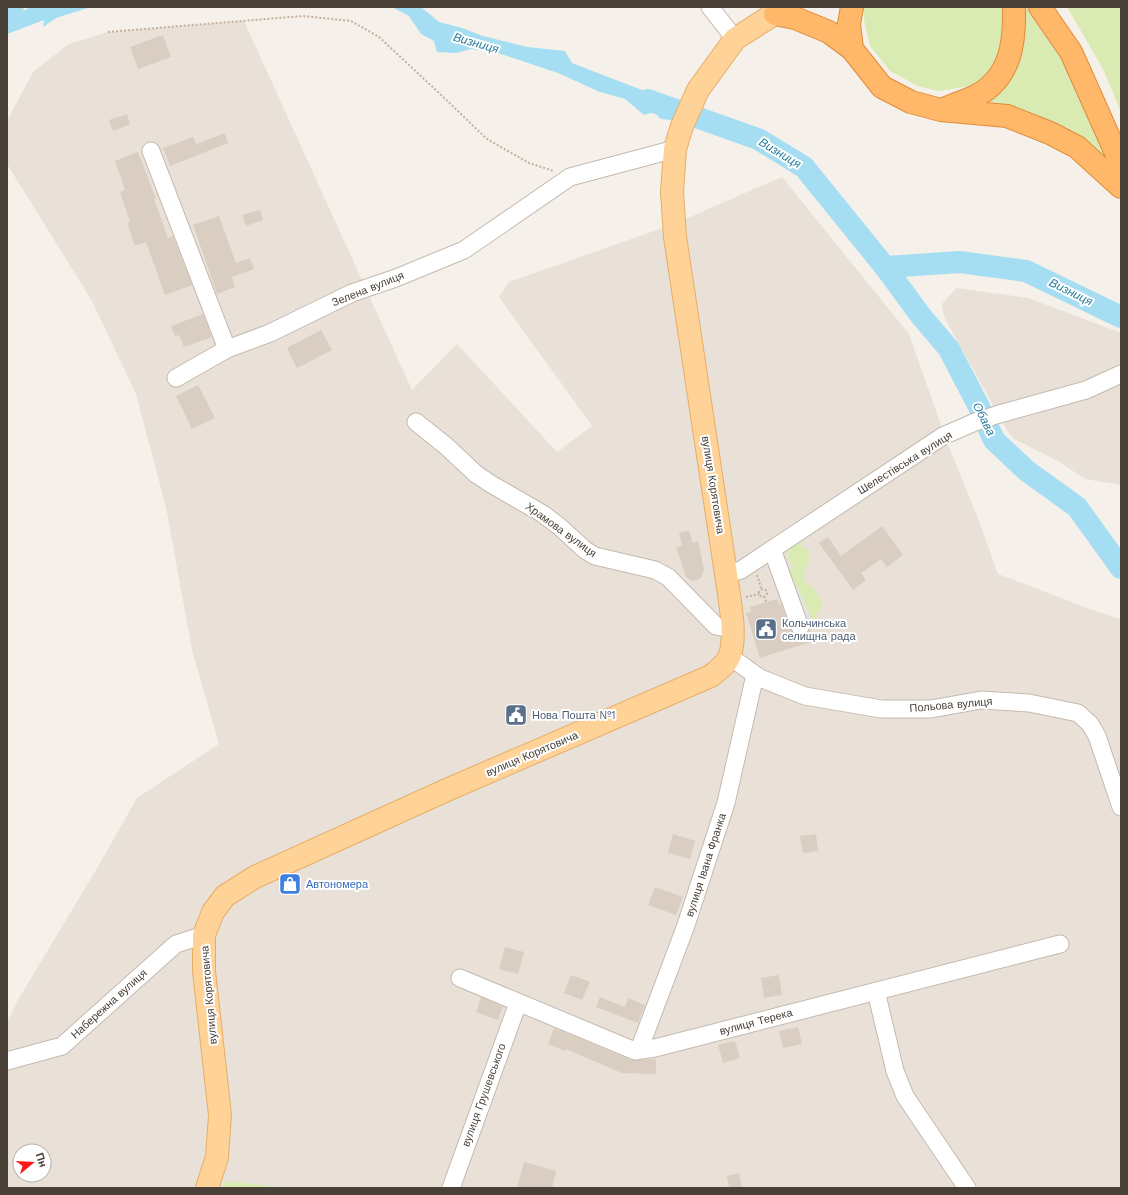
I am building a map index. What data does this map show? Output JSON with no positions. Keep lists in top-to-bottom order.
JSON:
{
  "streets": {
    "main road": ["вулиця Корятовича"],
    "street": [
      "Зелена вулиця",
      "Шелестівська вулиця",
      "Храмова вулиця",
      "Польова вулиця",
      "вулиця Івана Франка",
      "Набережна вулиця",
      "вулиця Терека",
      "вулиця Грушевського"
    ]
  },
  "crossings": [
    ["Зелена вулиця", "вулиця Корятовича"],
    ["Шелестівська вулиця", "вулиця Корятовича"],
    ["вулиця Корятовича", "Храмова вулиця"],
    ["вулиця Корятовича", "Польова вулиця"],
    ["вулиця Корятовича", "Набережна вулиця"],
    ["Польова вулиця", "вулиця Івана Франка"],
    ["вулиця Івана Франка", "вулиця Терека"],
    ["вулиця Терека", "вулиця Грушевського"]
  ],
  "water": ["Визниця", "Обава"],
  "places": {
    "public building": ["Кольчинська селищна рада", "Нова Пошта №1"],
    "shop": ["Автономера"]
  },
  "north": "right"
}
